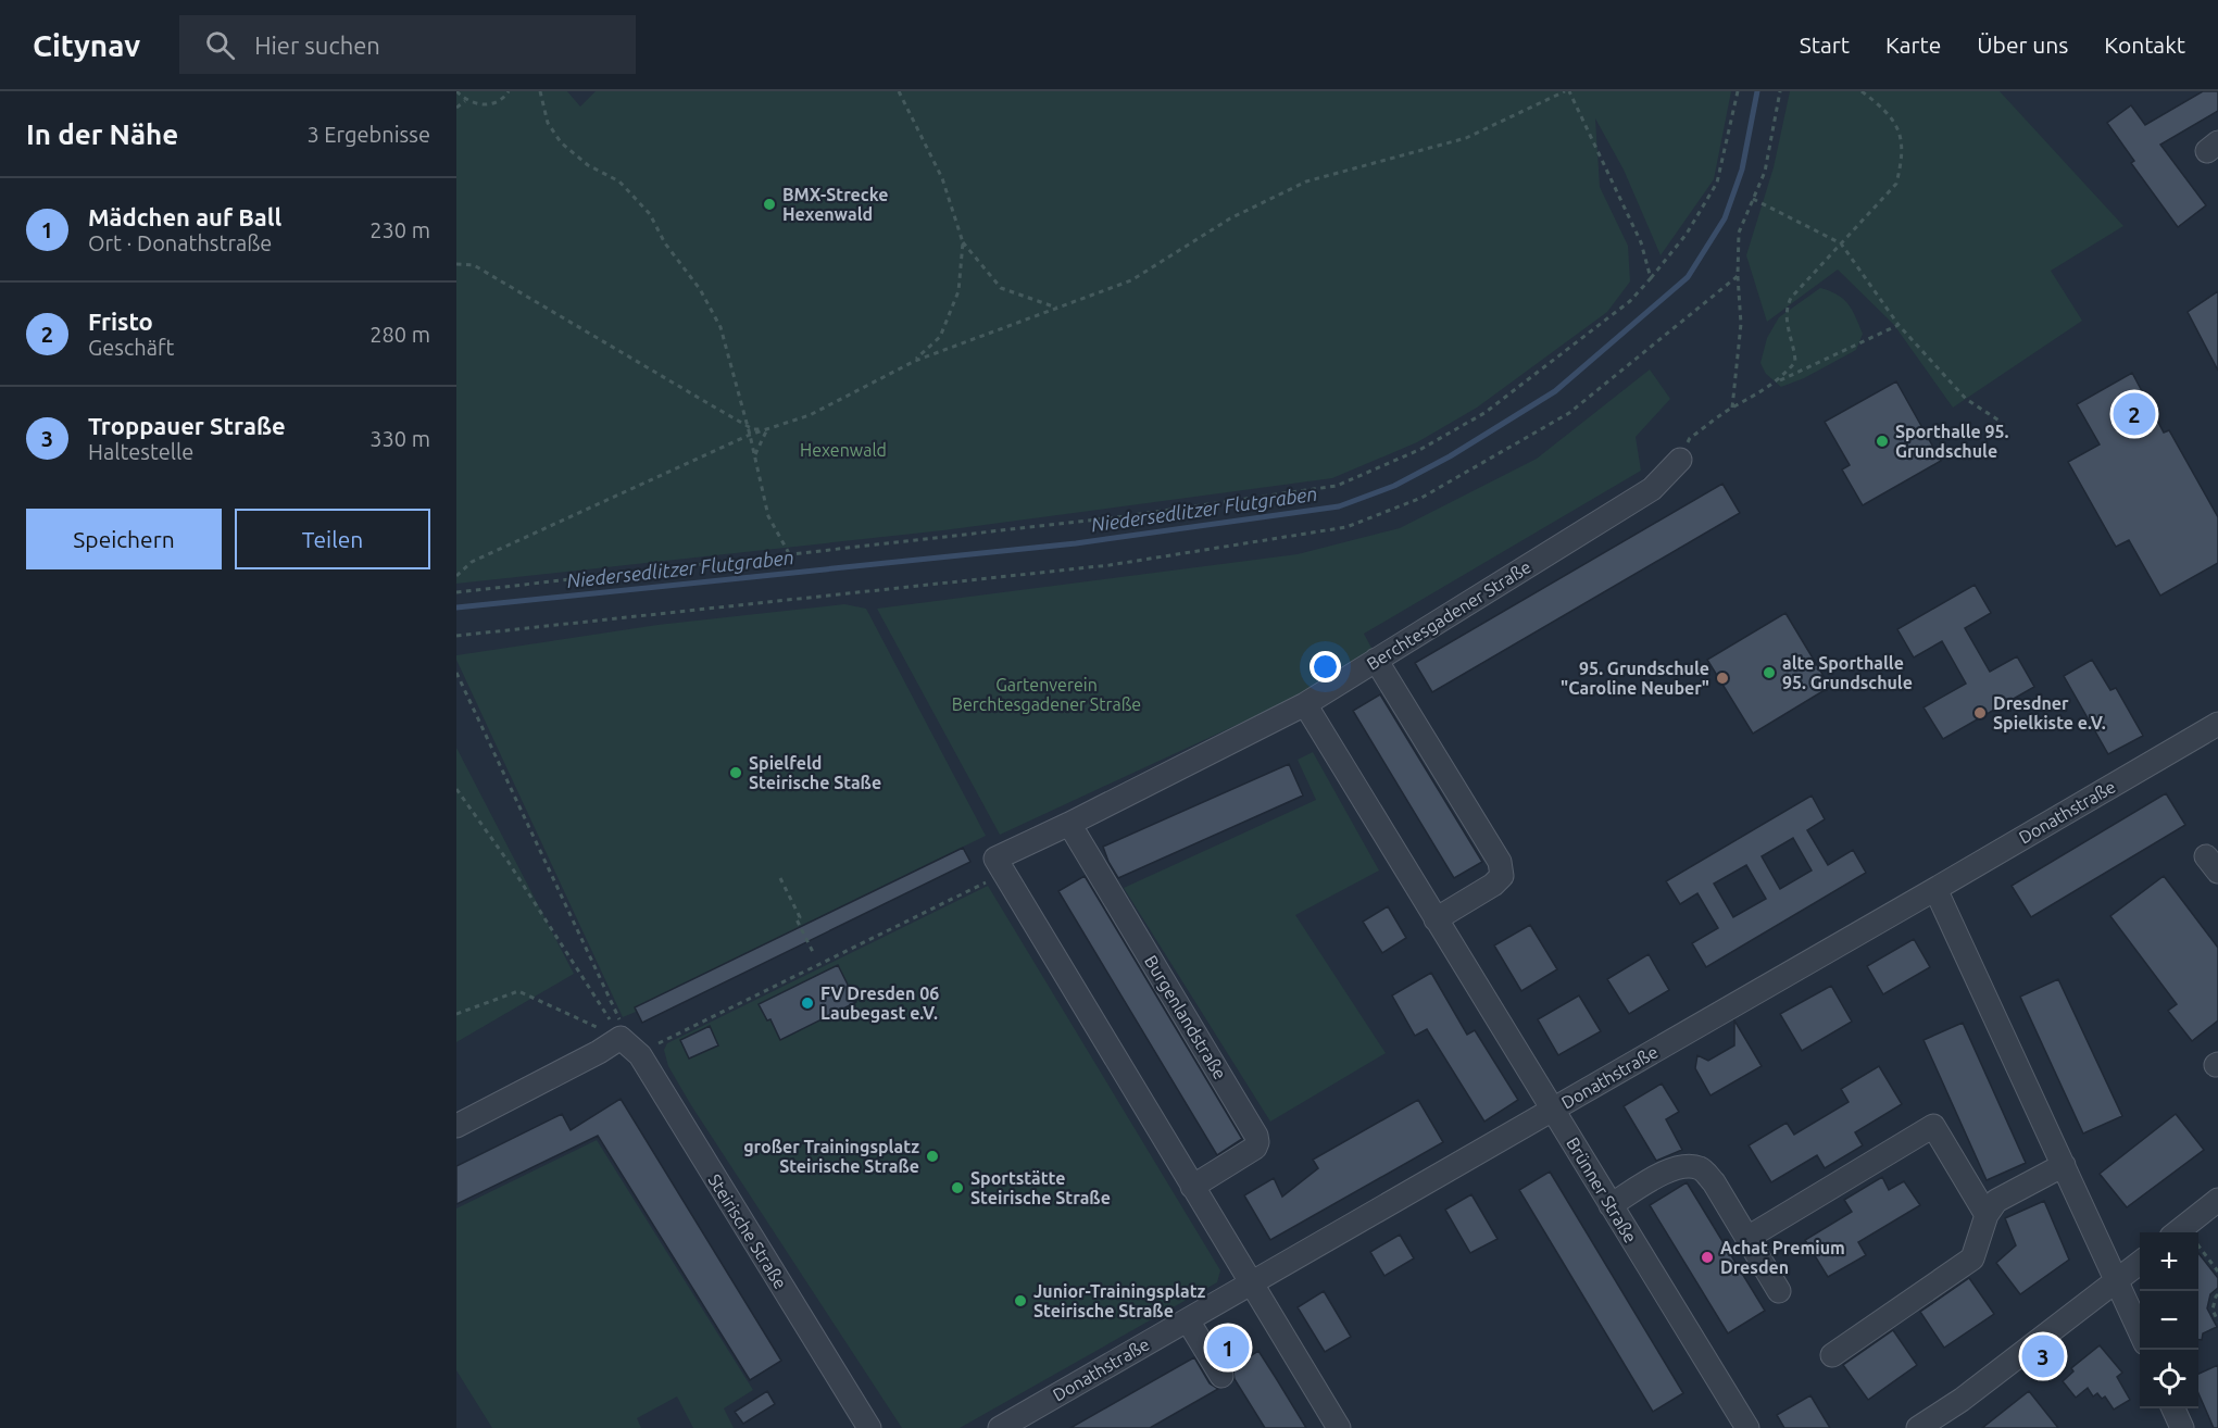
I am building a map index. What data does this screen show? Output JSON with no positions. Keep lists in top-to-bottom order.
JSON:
{
  "streets": {
    "street": [
      "Berchtesgadener Straße",
      "Donathstraße",
      "Burgenlandstraße",
      "Brünner Straße",
      "Steirische Straße"
    ]
  },
  "crossings": [
    ["Berchtesgadener Straße", "Burgenlandstraße"],
    ["Berchtesgadener Straße", "Brünner Straße"],
    ["Donathstraße", "Brünner Straße"]
  ],
  "water": ["Niedersedlitzer Flutgraben"],
  "parks": ["Hexenwald", "Gartenverein Berchtesgadener Straße"],
  "places": [
    "BMX-Strecke Hexenwald",
    "Sporthalle 95. Grundschule",
    "alte Sporthalle 95. Grundschule",
    "95. Grundschule \"Caroline Neuber\"",
    "Dresdner Spielkiste e.V.",
    "Spielfeld Steirische Staße",
    "FV Dresden 06 Laubegast e.V.",
    "großer Trainingsplatz Steirische Straße",
    "Sportstätte Steirische Straße",
    "Achat Premium Dresden",
    "Junior-Trainingsplatz Steirische Straße"
  ],
  "page": {
    "header": "Citynav",
    "search": "Hier suchen",
    "nav": [
      "Start",
      "Karte",
      "Über uns",
      "Kontakt"
    ],
    "heading": ["In der Nähe", "3 Ergebnisse"],
    "list": [
      {
        "mark": "1",
        "name": "Mädchen auf Ball",
        "note": "Ort · Donathstraße",
        "value": "230 m"
      },
      {
        "mark": "2",
        "name": "Fristo",
        "note": "Geschäft",
        "value": "280 m"
      },
      {
        "mark": "3",
        "name": "Troppauer Straße",
        "note": "Haltestelle",
        "value": "330 m"
      }
    ],
    "pins": ["2", "1", "3"],
    "buttons": ["Speichern", "Teilen"],
    "map_buttons": ["+", "−"]
  }
}
